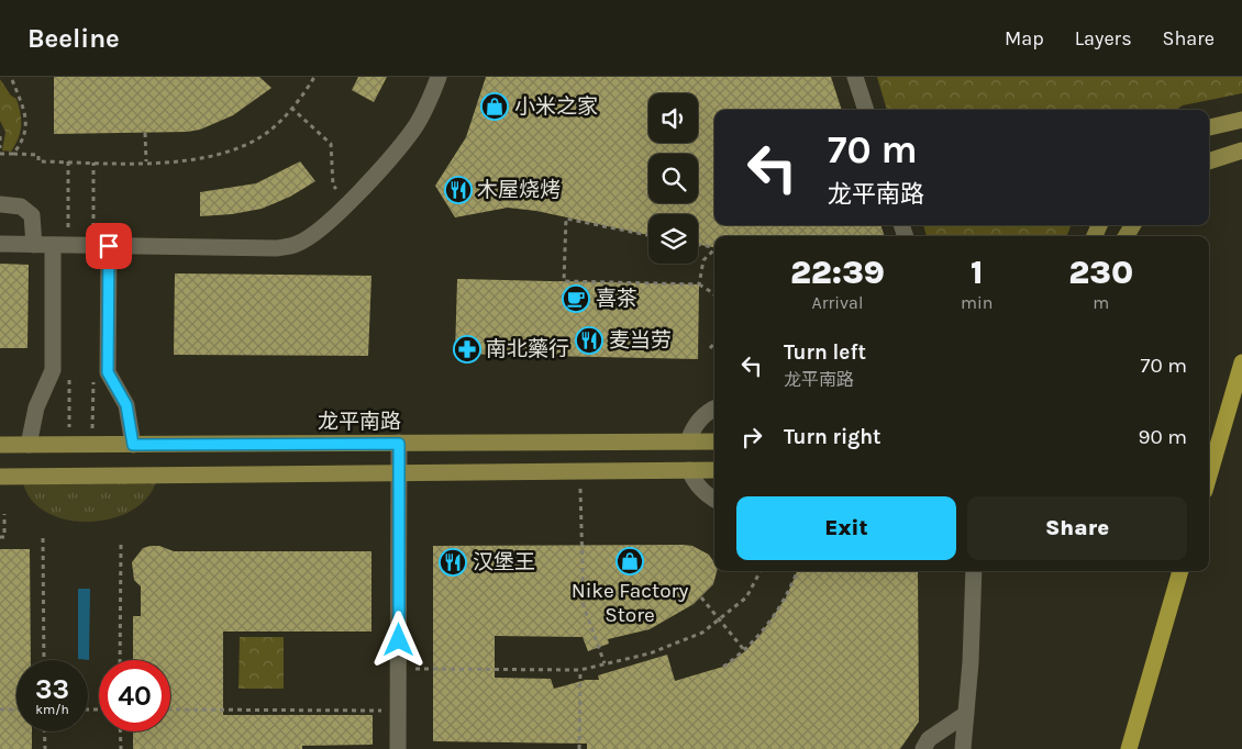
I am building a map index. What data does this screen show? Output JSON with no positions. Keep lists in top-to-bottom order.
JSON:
{
  "streets": {
    "main road": ["龙平南路"]
  },
  "places": {
    "shop": ["小米之家", "Nike Factory Store"],
    "restaurant": ["木屋烧烤", "麦当劳", "汉堡王"],
    "cafe": ["喜茶"],
    "pharmacy": ["南北藥行"]
  },
  "page": {
    "header": "Beeline",
    "nav": ["Map", "Layers", "Share"],
    "turn": ["70 m", "龙平南路"],
    "eta": [
      "22:39",
      "Arrival",
      "1",
      "min",
      "230",
      "m"
    ],
    "list": [
      {
        "name": "Turn left",
        "note": "龙平南路",
        "value": "70 m"
      },
      {
        "name": "Turn right",
        "value": "90 m"
      }
    ],
    "buttons": ["Exit", "Share"],
    "speed": "33 km/h",
    "limit": "40"
  }
}
